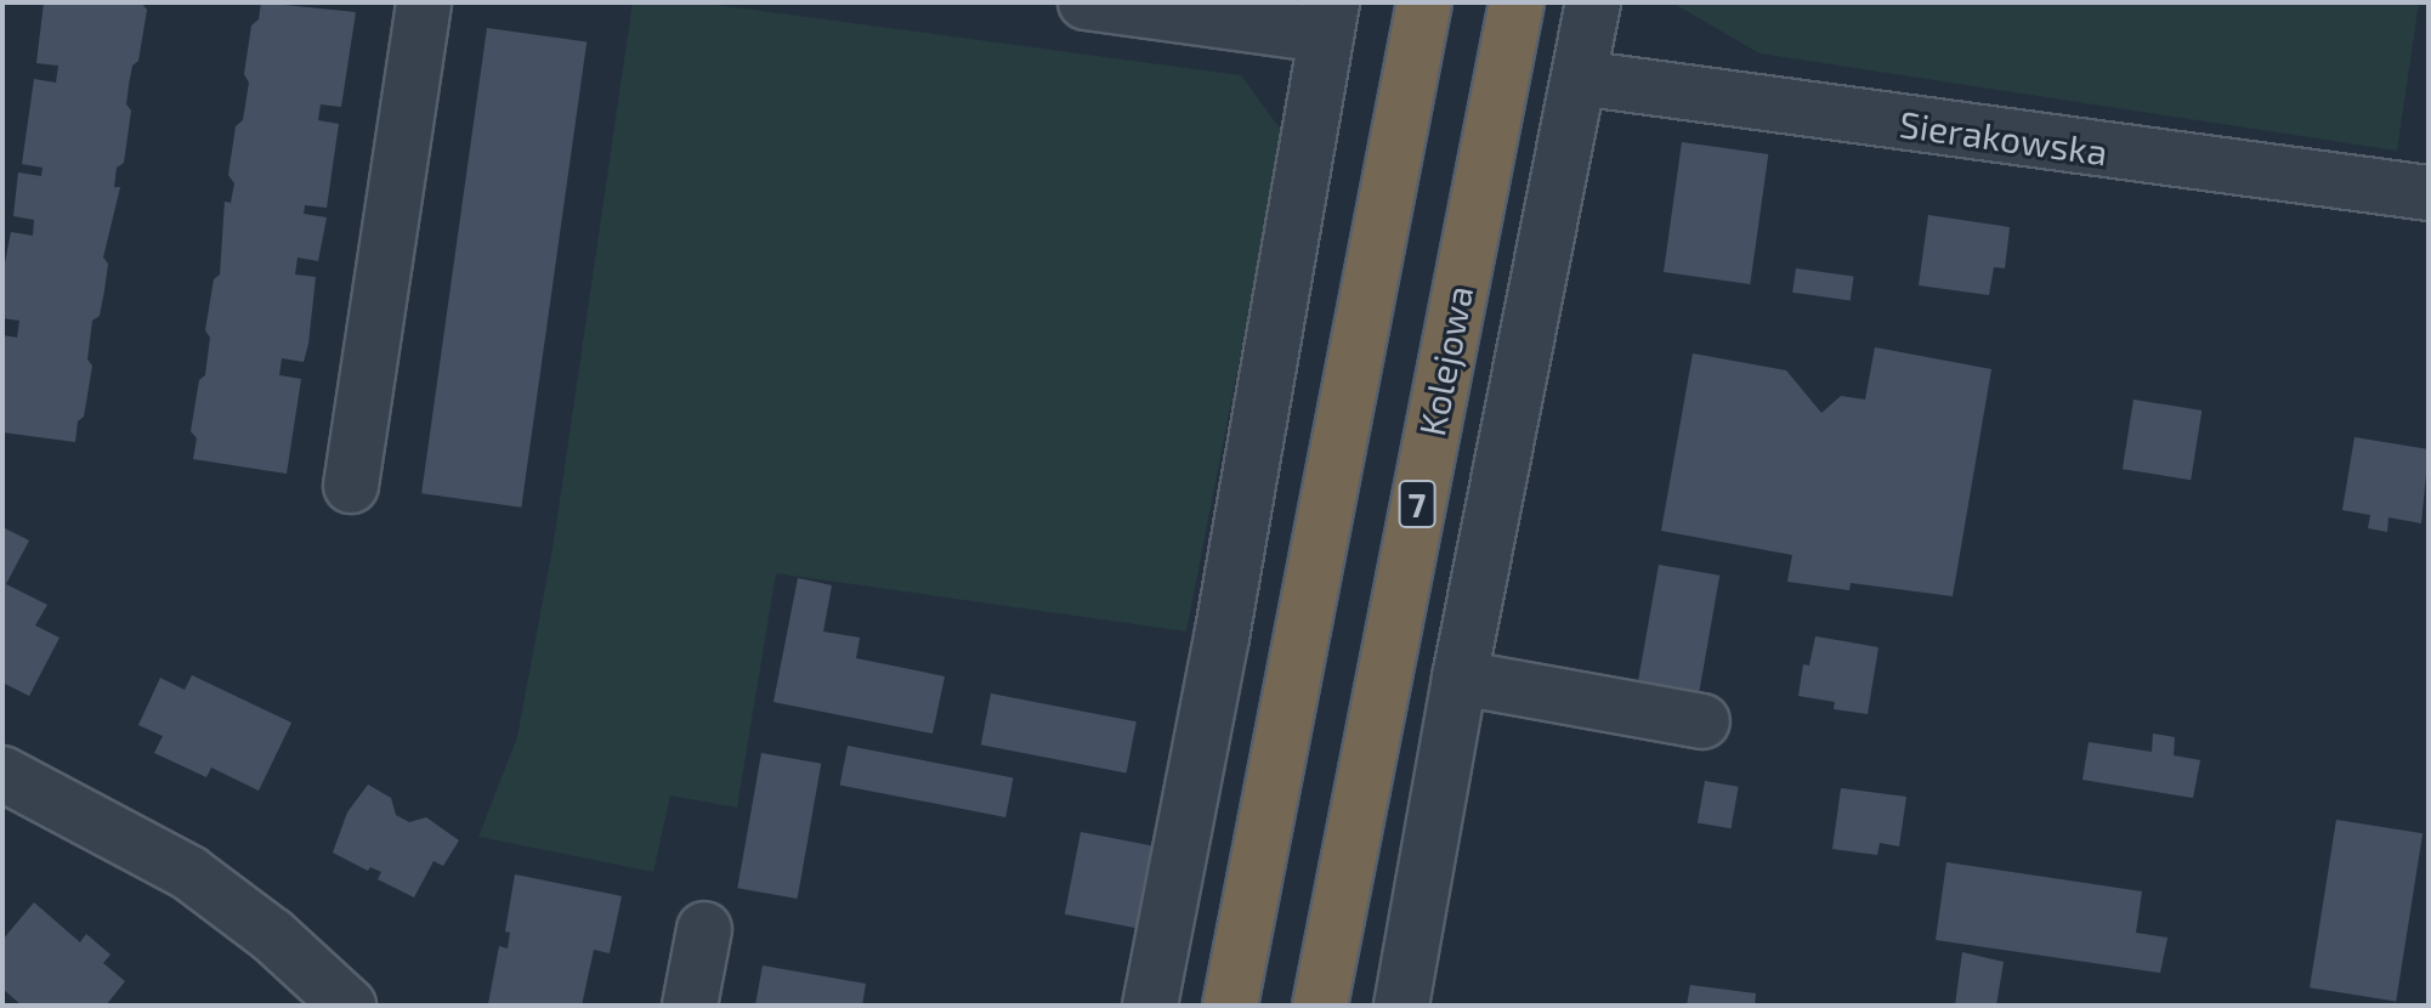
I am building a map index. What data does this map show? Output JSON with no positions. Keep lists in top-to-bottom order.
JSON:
{
  "streets": {
    "highway": ["Kolejowa", "7"],
    "street": ["Sierakowska"]
  },
  "crossings": [
    ["Sierakowska", "Kolejowa"]
  ]
}
